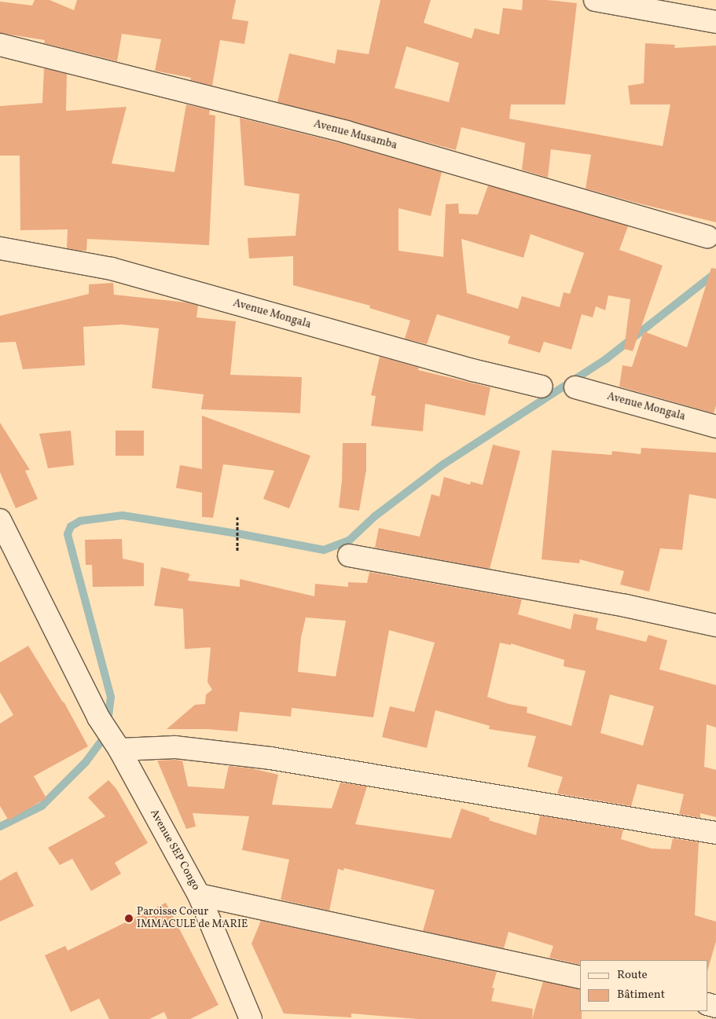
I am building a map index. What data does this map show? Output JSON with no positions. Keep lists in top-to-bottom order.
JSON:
{
  "streets": {
    "street": ["Avenue Musamba", "Avenue Mongala", "Avenue SEP Congo"]
  },
  "places": ["Paroisse Coeur IMMACULE de MARIE"],
  "legend": ["Route", "Bâtiment"]
}
